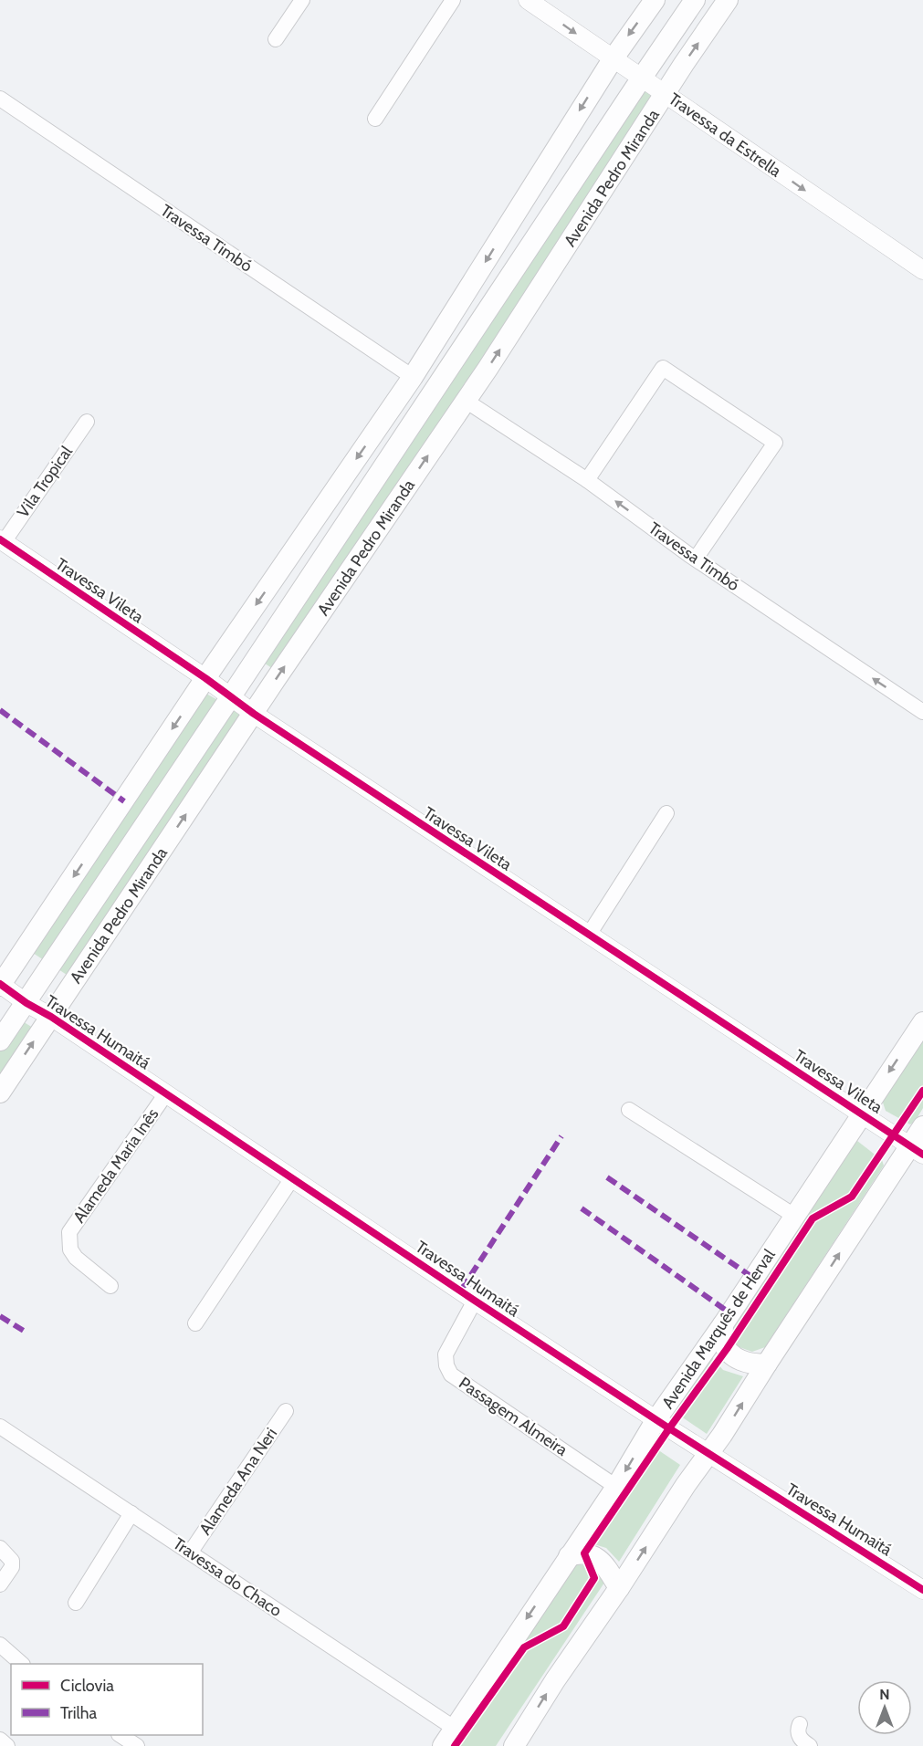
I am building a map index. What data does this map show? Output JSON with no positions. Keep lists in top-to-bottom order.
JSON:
{
  "streets": {
    "main road": ["Avenida Pedro Miranda", "Avenida Marquês de Herval"],
    "street": [
      "Travessa da Estrella",
      "Travessa Timbó",
      "Vila Tropical",
      "Travessa Vileta",
      "Travessa Humaitá",
      "Alameda Maria Inês",
      "Passagem Almeira",
      "Alameda Ana Neri",
      "Travessa do Chaco"
    ]
  },
  "crossings": [
    ["Travessa da Estrella", "Avenida Pedro Miranda"],
    ["Avenida Pedro Miranda", "Travessa Timbó"],
    ["Avenida Pedro Miranda", "Travessa Vileta"],
    ["Avenida Pedro Miranda", "Travessa Humaitá"],
    ["Vila Tropical", "Travessa Vileta"],
    ["Travessa Vileta", "Avenida Marquês de Herval"],
    ["Travessa Humaitá", "Alameda Maria Inês"],
    ["Travessa Humaitá", "Avenida Marquês de Herval"],
    ["Travessa Humaitá", "Passagem Almeira"],
    ["Avenida Marquês de Herval", "Passagem Almeira"],
    ["Avenida Marquês de Herval", "Travessa do Chaco"],
    ["Alameda Ana Neri", "Travessa do Chaco"]
  ],
  "one_way": ["Travessa da Estrella", "Travessa Timbó"],
  "legend": ["Ciclovia", "Trilha"],
  "north": "top"
}
